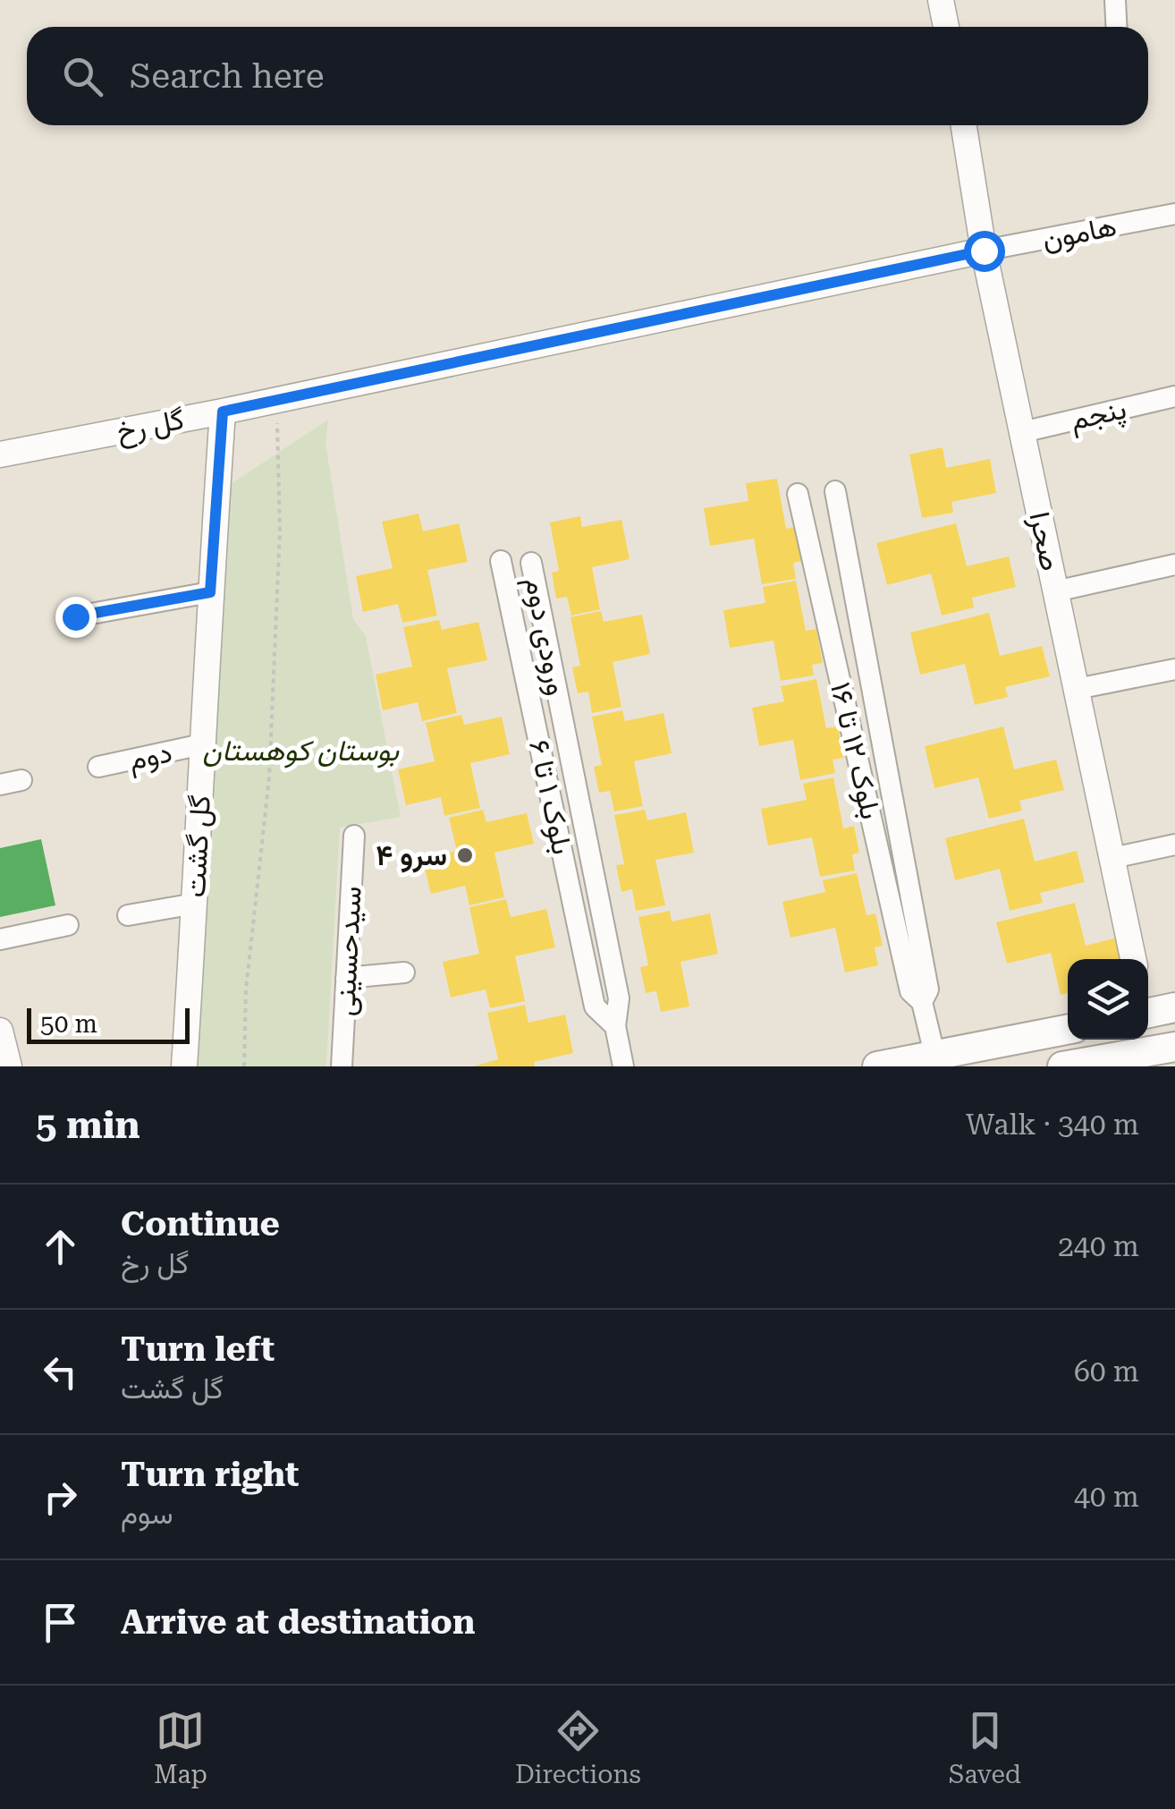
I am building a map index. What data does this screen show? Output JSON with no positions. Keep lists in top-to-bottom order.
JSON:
{
  "streets": {
    "street": [
      "هامون",
      "پنجم",
      "گل رخ",
      "صحرا",
      "ورودی دوم",
      "بلوک ۱۲ تا ۱۶",
      "دوم",
      "بلوک ۱ تا ۶",
      "گل گشت",
      "سیدحسینی"
    ]
  },
  "crossings": [
    ["هامون", "گل رخ"],
    ["هامون", "صحرا"],
    ["پنجم", "صحرا"],
    ["گل رخ", "صحرا"],
    ["گل رخ", "گل گشت"],
    ["ورودی دوم", "بلوک ۱ تا ۶"],
    ["دوم", "گل گشت"]
  ],
  "parks": ["بوستان کوهستان"],
  "places": ["سرو ۴"],
  "scale_bar": "50 m",
  "page": {
    "search": "Search here",
    "scale": "50 m",
    "heading": ["5 min", "Walk · 340 m"],
    "list": [
      ["Continue", "گل رخ", "240 m"],
      ["Turn left", "گل گشت", "60 m"],
      ["Turn right", "سوم", "40 m"],
      "Arrive at destination"
    ],
    "nav": ["Map", "Directions", "Saved"]
  }
}
